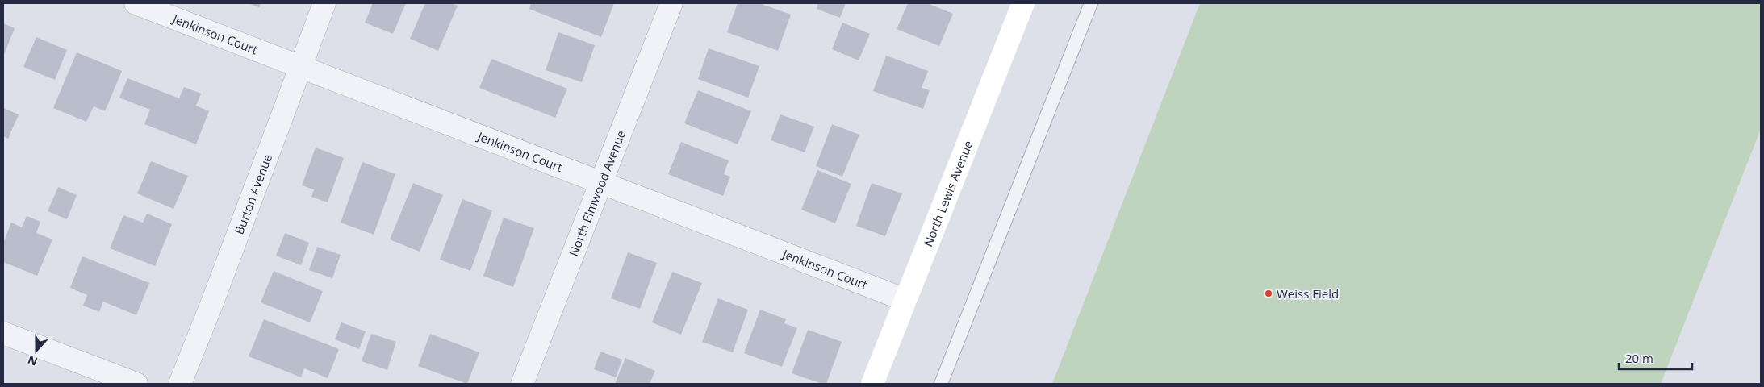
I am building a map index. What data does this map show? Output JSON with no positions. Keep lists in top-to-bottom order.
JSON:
{
  "streets": {
    "main road": ["North Lewis Avenue"],
    "street": ["Jenkinson Court", "Burton Avenue", "North Elmwood Avenue"]
  },
  "crossings": [
    ["Jenkinson Court", "Burton Avenue"],
    ["Jenkinson Court", "North Elmwood Avenue"],
    ["Jenkinson Court", "North Lewis Avenue"]
  ],
  "places": ["Weiss Field"],
  "scale_bar": "20 m",
  "north": "bottom"
}
